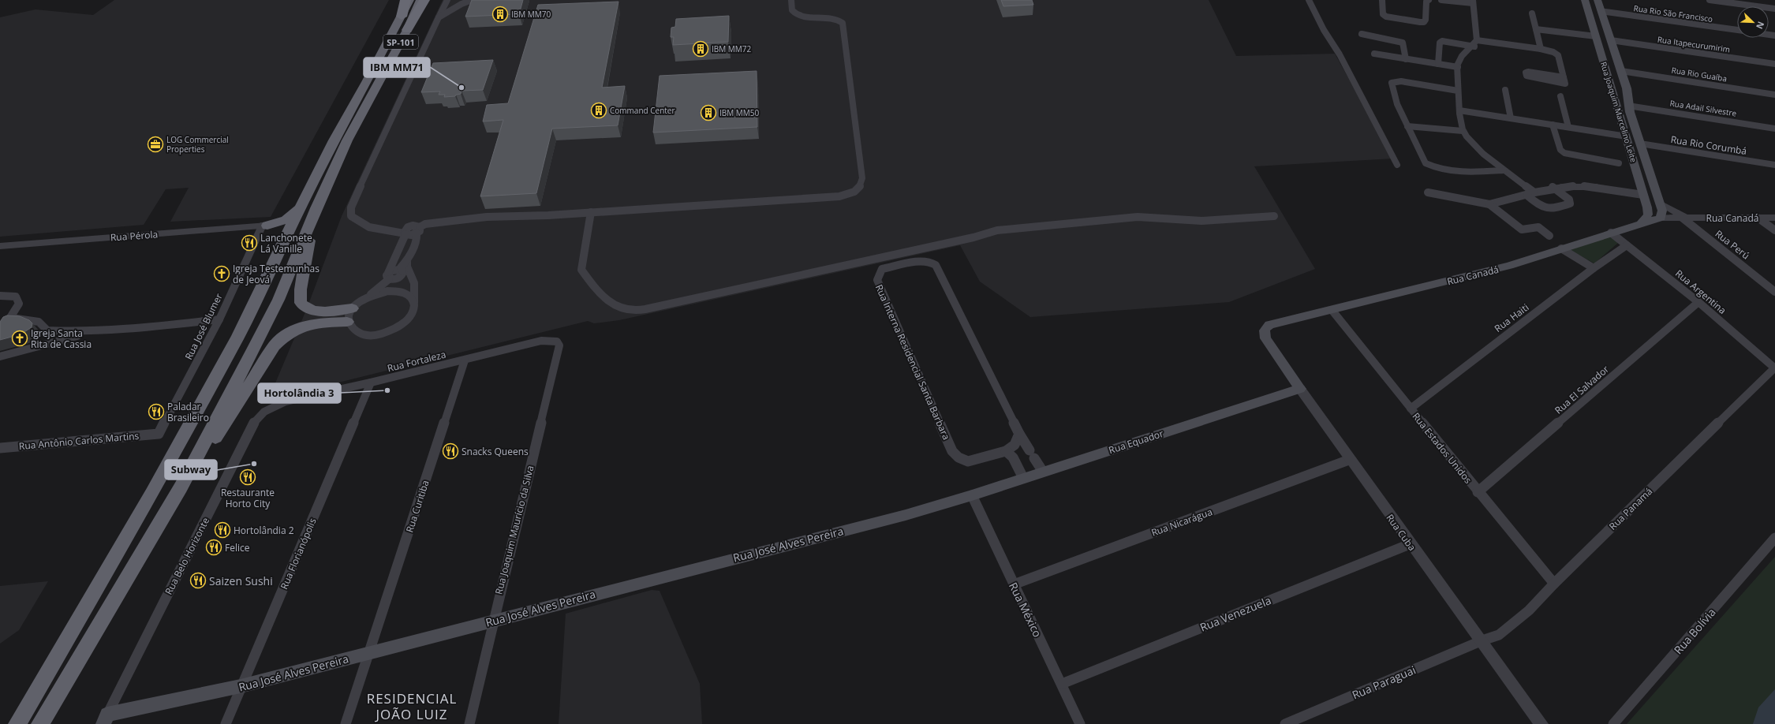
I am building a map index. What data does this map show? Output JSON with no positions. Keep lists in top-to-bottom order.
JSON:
{
  "streets": {
    "highway": ["SP-101"],
    "main road": [
      "Rua Joaquim Marcelino Leite",
      "Rua Canadá",
      "Rua Equador",
      "Rua Cuba",
      "Rua José Alves Pereira"
    ],
    "street": [
      "Rua Rio São Francisco",
      "Rua Itapecurumirim",
      "Rua Rio Guaíba",
      "Rua Adail Silvestre",
      "Rua Rio Corumbá",
      "Rua Pérola",
      "Rua Perú",
      "Rua Argentina",
      "Rua Haiti",
      "Rua José Blumer",
      "Rua Fortaleza",
      "Rua Interna Residencial Santa Barbara",
      "Rua El Salvador",
      "Rua Antônio Carlos Martins",
      "Rua Estados Unidos",
      "Rua Curitiba",
      "Rua Panamá",
      "Rua Nicarágua",
      "Rua Joaquim Maurício da Silva",
      "Rua Florianópolis",
      "Rua Belo Horizonte",
      "Rua México",
      "Rua Venezuela",
      "Rua Bolívia",
      "Rua Paraguai"
    ]
  },
  "crossings": [
    ["Rua Rio São Francisco", "Rua Joaquim Marcelino Leite"],
    ["Rua Itapecurumirim", "Rua Joaquim Marcelino Leite"],
    ["Rua Rio Guaíba", "Rua Joaquim Marcelino Leite"],
    ["Rua Adail Silvestre", "Rua Joaquim Marcelino Leite"],
    ["Rua Joaquim Marcelino Leite", "Rua Rio Corumbá"],
    ["Rua Joaquim Marcelino Leite", "Rua Canadá"],
    ["Rua Canadá", "Rua Perú"],
    ["Rua Canadá", "Rua Argentina"],
    ["Rua Canadá", "Rua Estados Unidos"],
    ["Rua Canadá", "Rua Cuba"],
    ["Rua Pérola", "Rua José Blumer"],
    ["Rua Argentina", "Rua Haiti"],
    ["Rua Argentina", "Rua El Salvador"],
    ["Rua Argentina", "Rua Panamá"],
    ["Rua Haiti", "Rua Estados Unidos"],
    ["Rua José Blumer", "Rua Antônio Carlos Martins"],
    ["Rua Fortaleza", "Rua Curitiba"],
    ["Rua Fortaleza", "Rua Joaquim Maurício da Silva"],
    ["Rua Fortaleza", "Rua Florianópolis"],
    ["Rua Fortaleza", "Rua Belo Horizonte"],
    ["Rua Interna Residencial Santa Barbara", "Rua Equador"],
    ["Rua El Salvador", "Rua Estados Unidos"],
    ["Rua Equador", "Rua Cuba"],
    ["Rua Equador", "Rua José Alves Pereira"],
    ["Rua Equador", "Rua México"],
    ["Rua Estados Unidos", "Rua Panamá"],
    ["Rua Curitiba", "Rua José Alves Pereira"],
    ["Rua Panamá", "Rua Cuba"],
    ["Rua Panamá", "Rua Paraguai"],
    ["Rua Nicarágua", "Rua Cuba"],
    ["Rua Nicarágua", "Rua México"],
    ["Rua Joaquim Maurício da Silva", "Rua José Alves Pereira"],
    ["Rua Cuba", "Rua Venezuela"],
    ["Rua Cuba", "Rua Paraguai"],
    ["Rua José Alves Pereira", "Rua Florianópolis"],
    ["Rua José Alves Pereira", "Rua Belo Horizonte"],
    ["Rua José Alves Pereira", "Rua México"],
    ["Rua México", "Rua Venezuela"]
  ],
  "districts": ["RESIDENCIAL JOÃO LUIZ"],
  "places": {
    "building": [
      "IBM MM70",
      "IBM MM72",
      "Command Center",
      "IBM MM50"
    ],
    "other": ["IBM MM71", "Hortolândia 3", "Subway"],
    "office": ["LOG Commercial Properties"],
    "restaurant": [
      "Lanchonete Lá Vanille",
      "Paladar Brasileiro",
      "Snacks Queens",
      "Restaurante Horto City",
      "Hortolândia 2",
      "Felice",
      "Saizen Sushi"
    ],
    "church": ["Igreja Testemunhas de Jeová", "Igreja Santa Rita de Cassia"]
  },
  "north": "bottom right"
}
